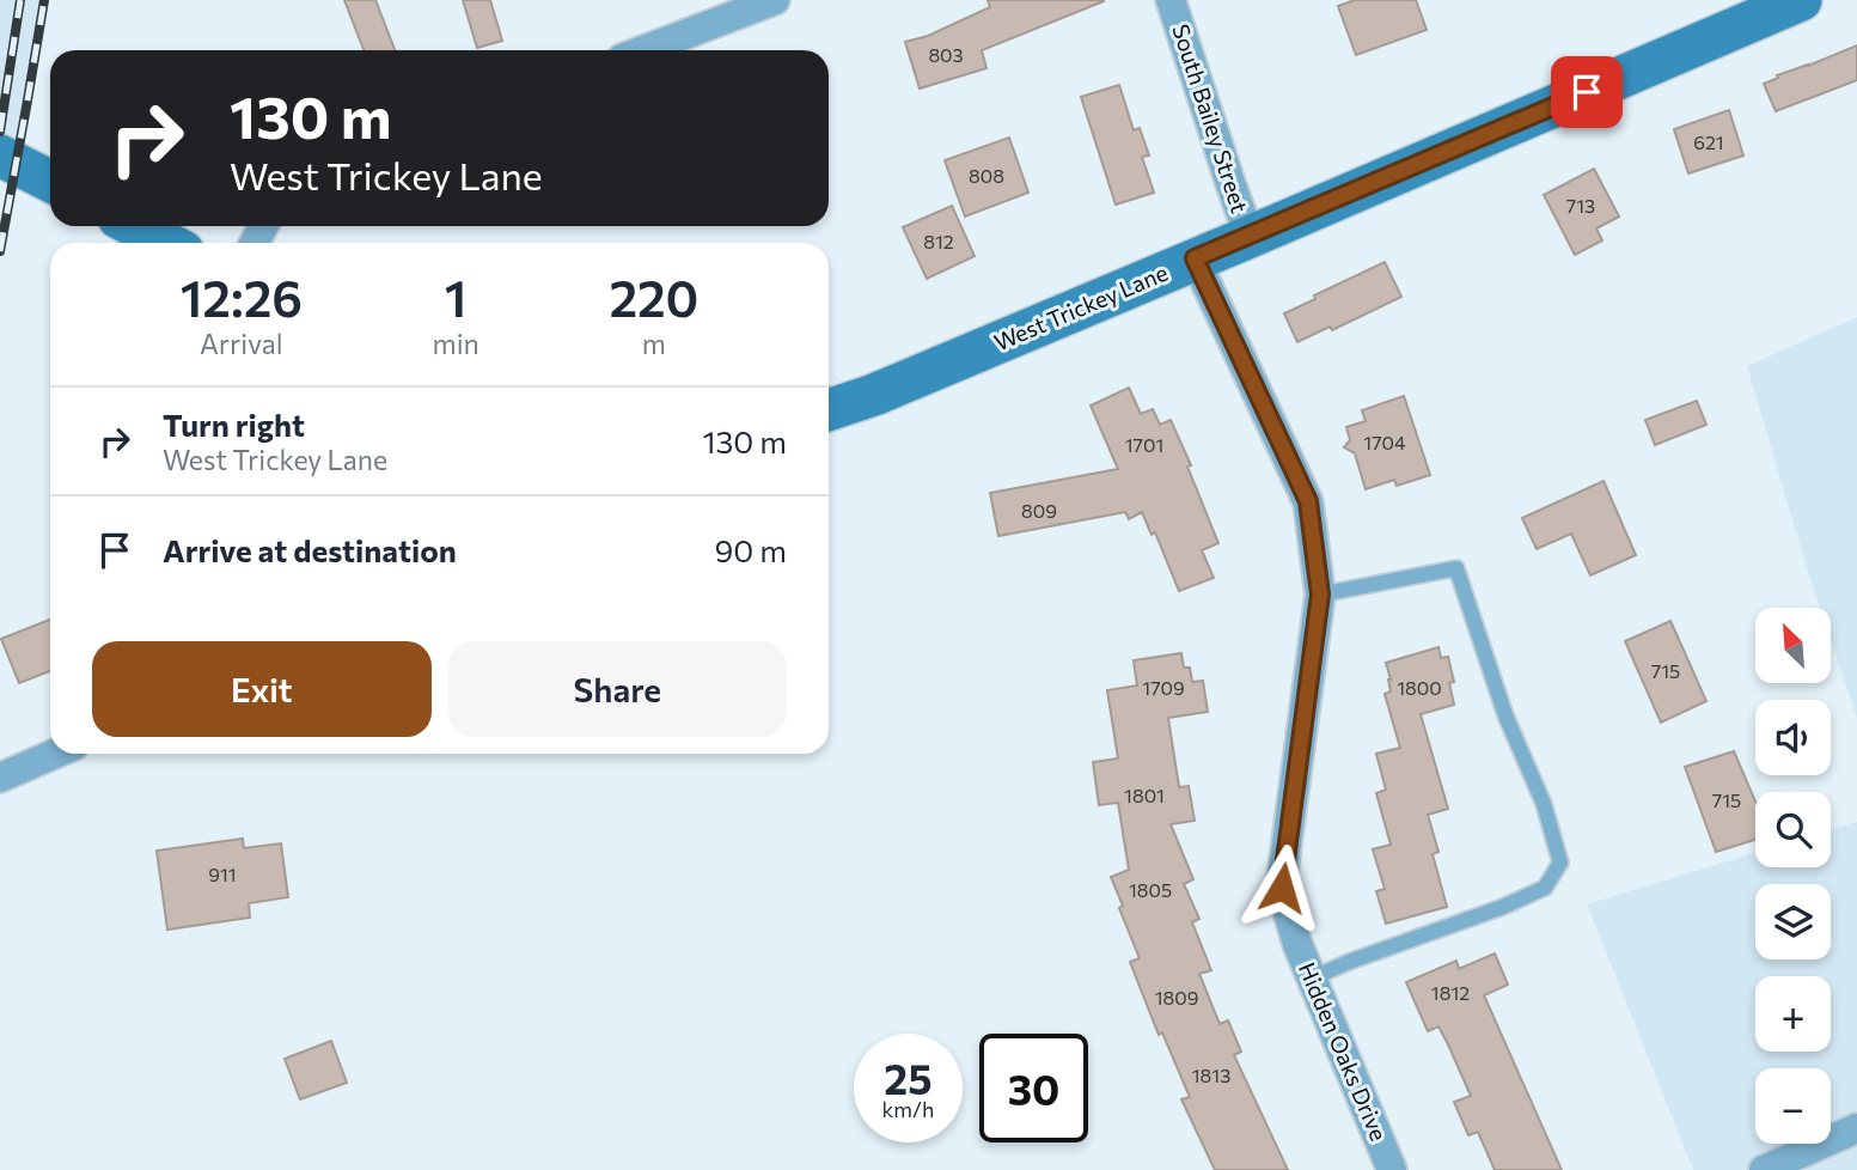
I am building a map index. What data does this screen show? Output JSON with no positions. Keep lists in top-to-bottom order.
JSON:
{
  "streets": {
    "street": ["South Bailey Street", "West Trickey Lane", "Hidden Oaks Drive"]
  },
  "crossings": [
    ["South Bailey Street", "West Trickey Lane"],
    ["West Trickey Lane", "Hidden Oaks Drive"]
  ],
  "house_numbers": [
    "803",
    "621",
    "808",
    "713",
    "812",
    "1704",
    "1701",
    "809",
    "715",
    "1709",
    "1800",
    "1801",
    "715",
    "911",
    "1805",
    "1812",
    "1809",
    "1813"
  ],
  "north": "top left",
  "page": {
    "turn": ["130 m", "West Trickey Lane"],
    "eta": [
      "12:26",
      "Arrival",
      "1",
      "min",
      "220",
      "m"
    ],
    "list": [
      {
        "name": "Turn right",
        "note": "West Trickey Lane",
        "value": "130 m"
      },
      {
        "name": "Arrive at destination",
        "value": "90 m"
      }
    ],
    "map_buttons": ["+", "−"],
    "buttons": ["Exit", "Share"],
    "speed": "25 km/h",
    "limit": "30"
  }
}
